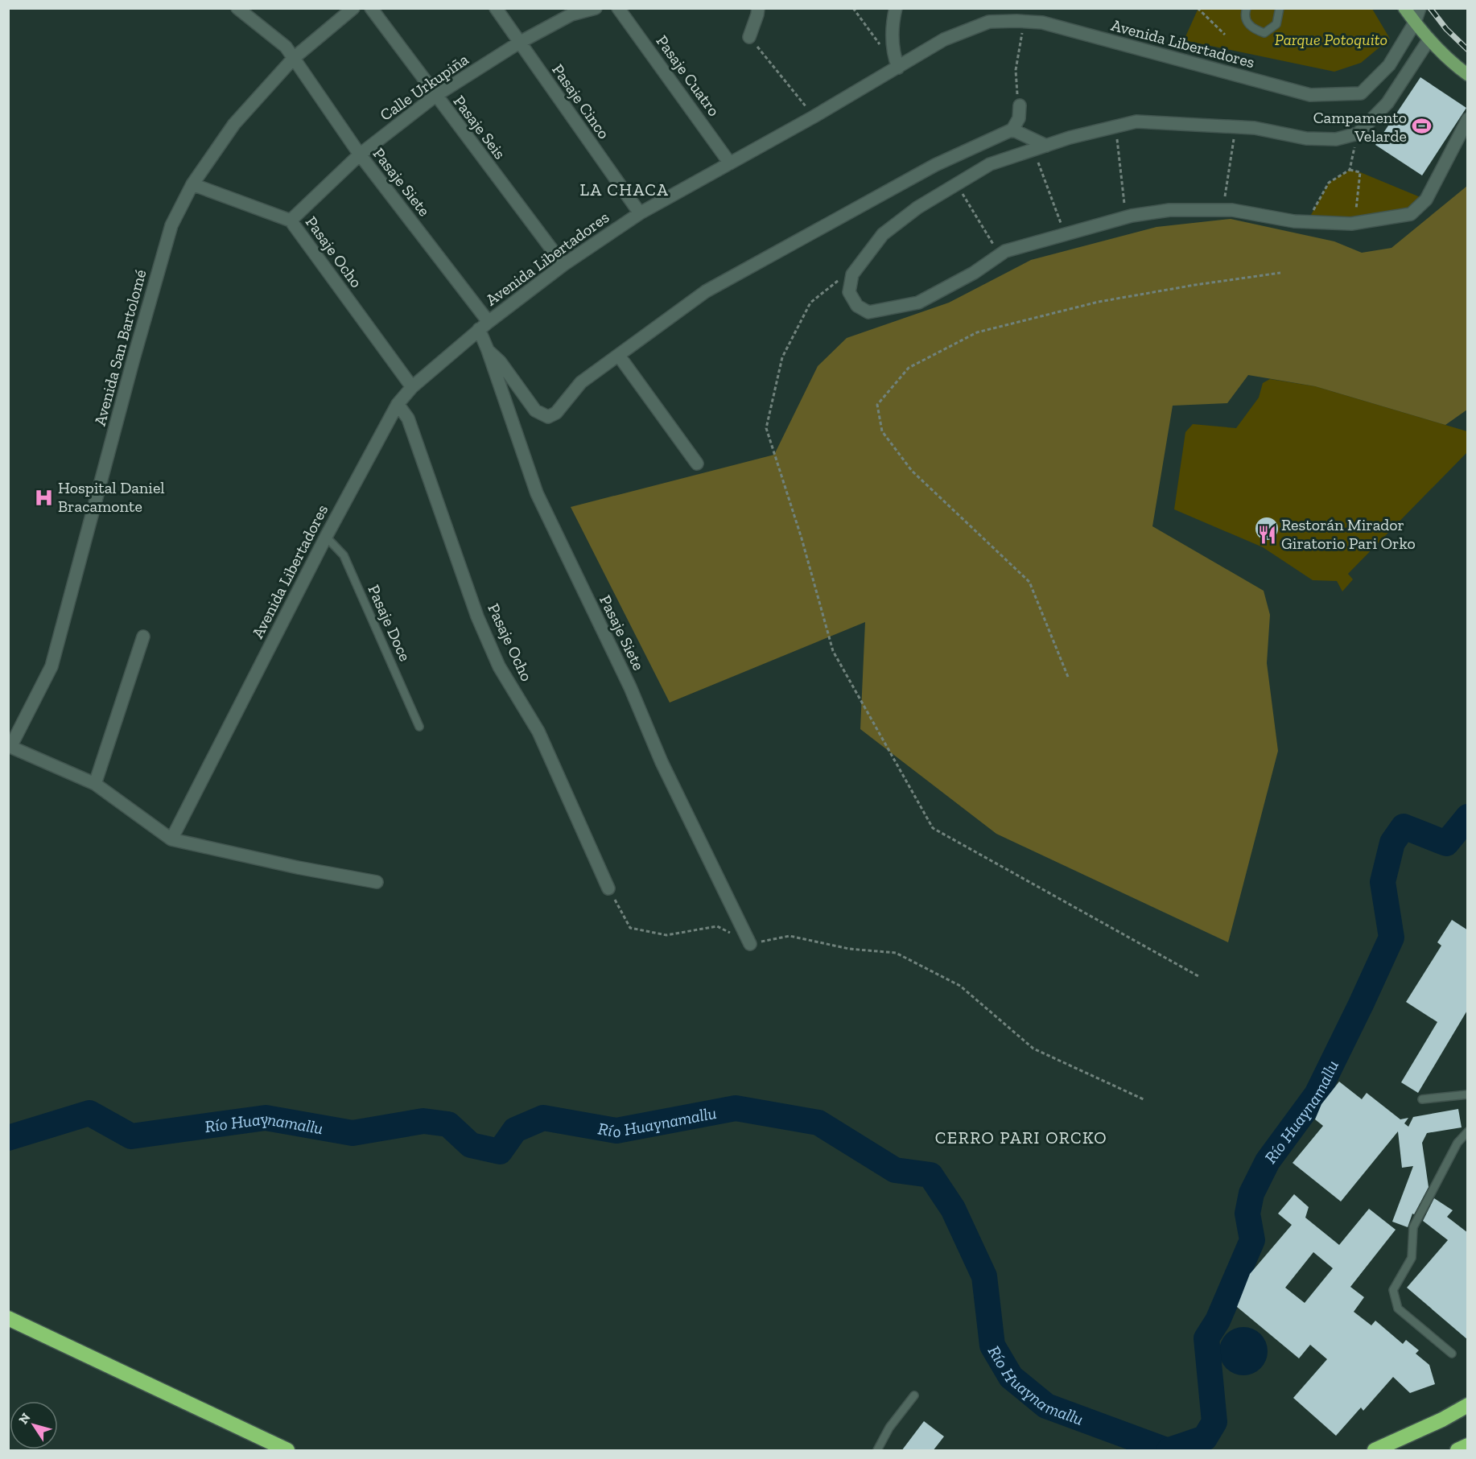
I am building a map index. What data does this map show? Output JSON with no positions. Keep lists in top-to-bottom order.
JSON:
{
  "streets": {
    "street": [
      "Avenida Libertadores",
      "Pasaje Cuatro",
      "Calle Urkupiña",
      "Pasaje Cinco",
      "Pasaje Seis",
      "Pasaje Siete",
      "Pasaje Ocho",
      "Avenida San Bartolomé"
    ],
    "lane": ["Pasaje Doce"]
  },
  "crossings": [
    ["Avenida Libertadores", "Pasaje Cuatro"],
    ["Avenida Libertadores", "Pasaje Cinco"],
    ["Avenida Libertadores", "Pasaje Seis"],
    ["Avenida Libertadores", "Pasaje Siete"],
    ["Avenida Libertadores", "Pasaje Ocho"],
    ["Avenida Libertadores", "Pasaje Doce"],
    ["Calle Urkupiña", "Pasaje Cinco"],
    ["Calle Urkupiña", "Pasaje Seis"],
    ["Calle Urkupiña", "Pasaje Siete"],
    ["Calle Urkupiña", "Pasaje Ocho"],
    ["Pasaje Siete", "Avenida San Bartolomé"],
    ["Pasaje Ocho", "Avenida San Bartolomé"]
  ],
  "districts": ["LA CHACA", "CERRO PARI ORCKO"],
  "water": ["Río Huaynamallu"],
  "parks": ["Parque Potoquito"],
  "places": {
    "sports": ["Campamento Velarde"],
    "hospital": ["Hospital Daniel Bracamonte"],
    "restaurant": ["Restorán Mirador Giratorio Pari Orko"]
  },
  "north": "top left"
}
